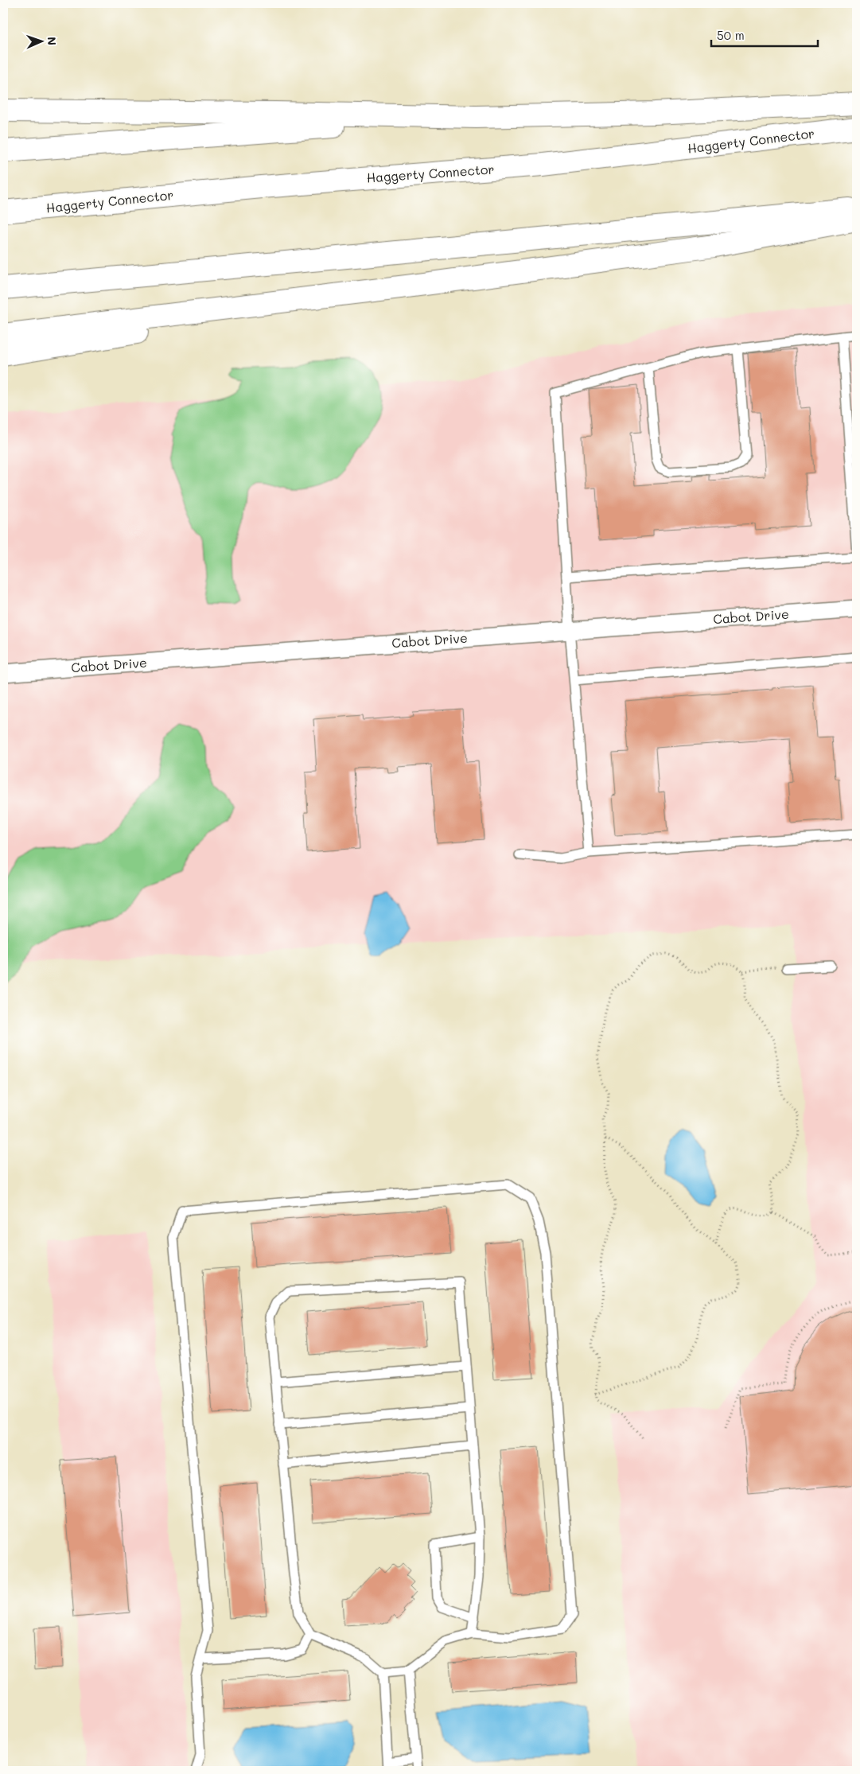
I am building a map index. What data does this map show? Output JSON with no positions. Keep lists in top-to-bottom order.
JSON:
{
  "streets": {
    "highway": ["Haggerty Connector"],
    "street": ["Cabot Drive"]
  },
  "scale_bar": "50 m",
  "north": "right"
}
